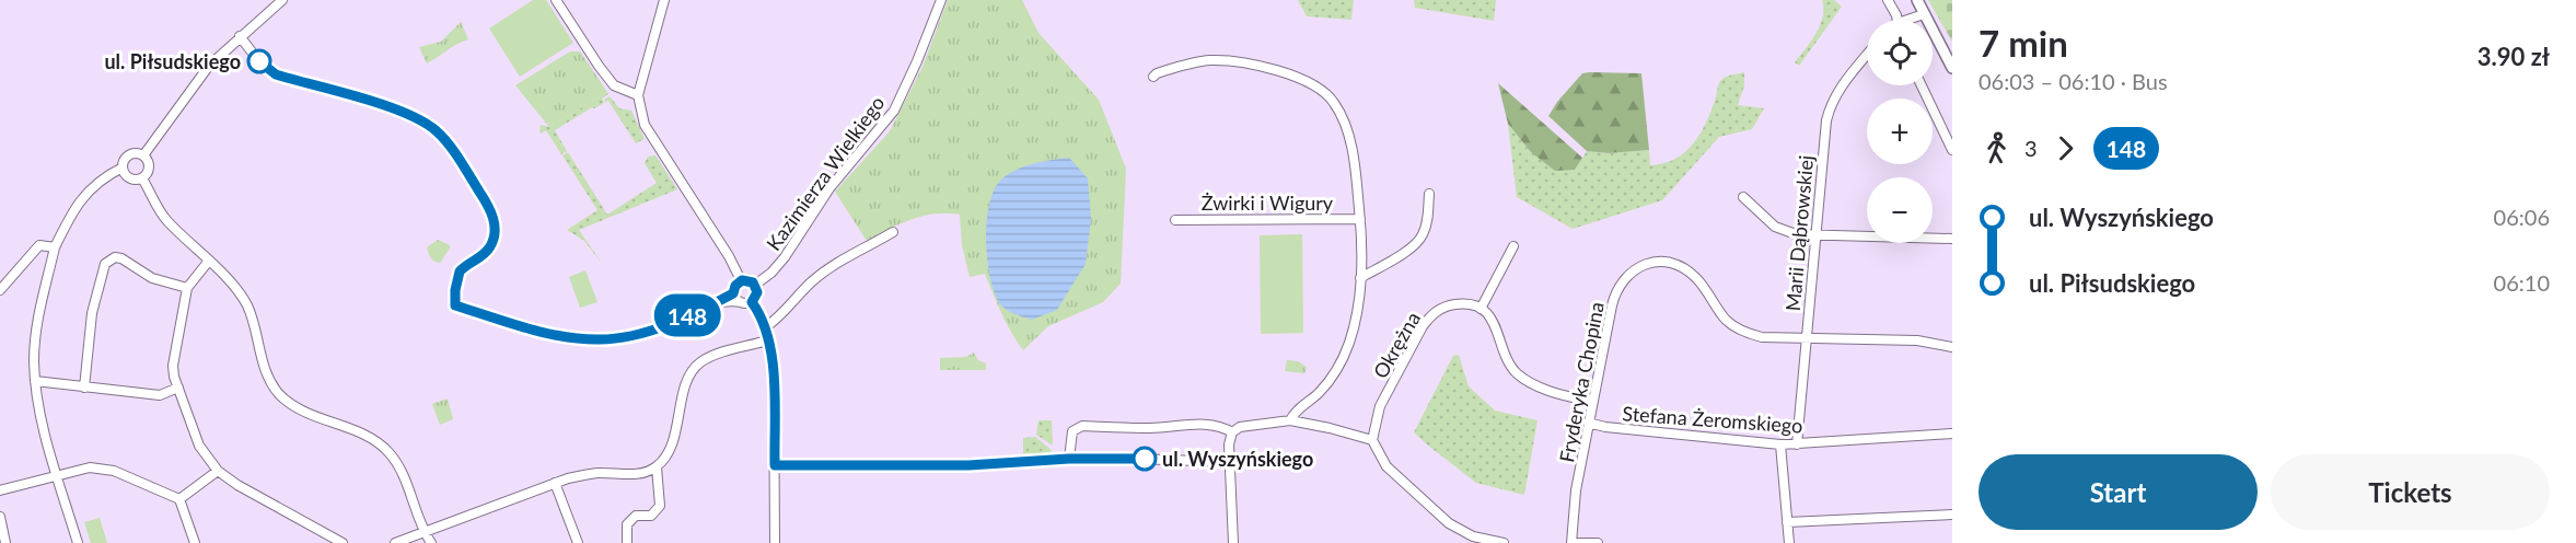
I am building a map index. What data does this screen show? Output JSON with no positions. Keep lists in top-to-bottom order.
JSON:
{
  "streets": {
    "street": [
      "Kazimierza Wielkiego",
      "Żwirki i Wigury",
      "Marii Dąbrowskiej",
      "Okrężna",
      "Fryderyka Chopina",
      "Stefana Żeromskiego"
    ]
  },
  "crossings": [
    ["Marii Dąbrowskiej", "Fryderyka Chopina"],
    ["Marii Dąbrowskiej", "Stefana Żeromskiego"],
    ["Fryderyka Chopina", "Stefana Żeromskiego"]
  ],
  "places": ["ul. Piłsudskiego", "ul. Wyszyńskiego"],
  "lines": ["bus line 148"],
  "page": {
    "on_map": "148",
    "heading": ["7 min", "06:03 – 06:10 · Bus", "3.90 zł"],
    "map_buttons": ["+", "−"],
    "legs": ["3", "148"],
    "list": [
      {
        "name": "ul. Wyszyńskiego",
        "value": "06:06"
      },
      {
        "name": "ul. Piłsudskiego",
        "value": "06:10"
      }
    ],
    "buttons": ["Start", "Tickets"]
  }
}
